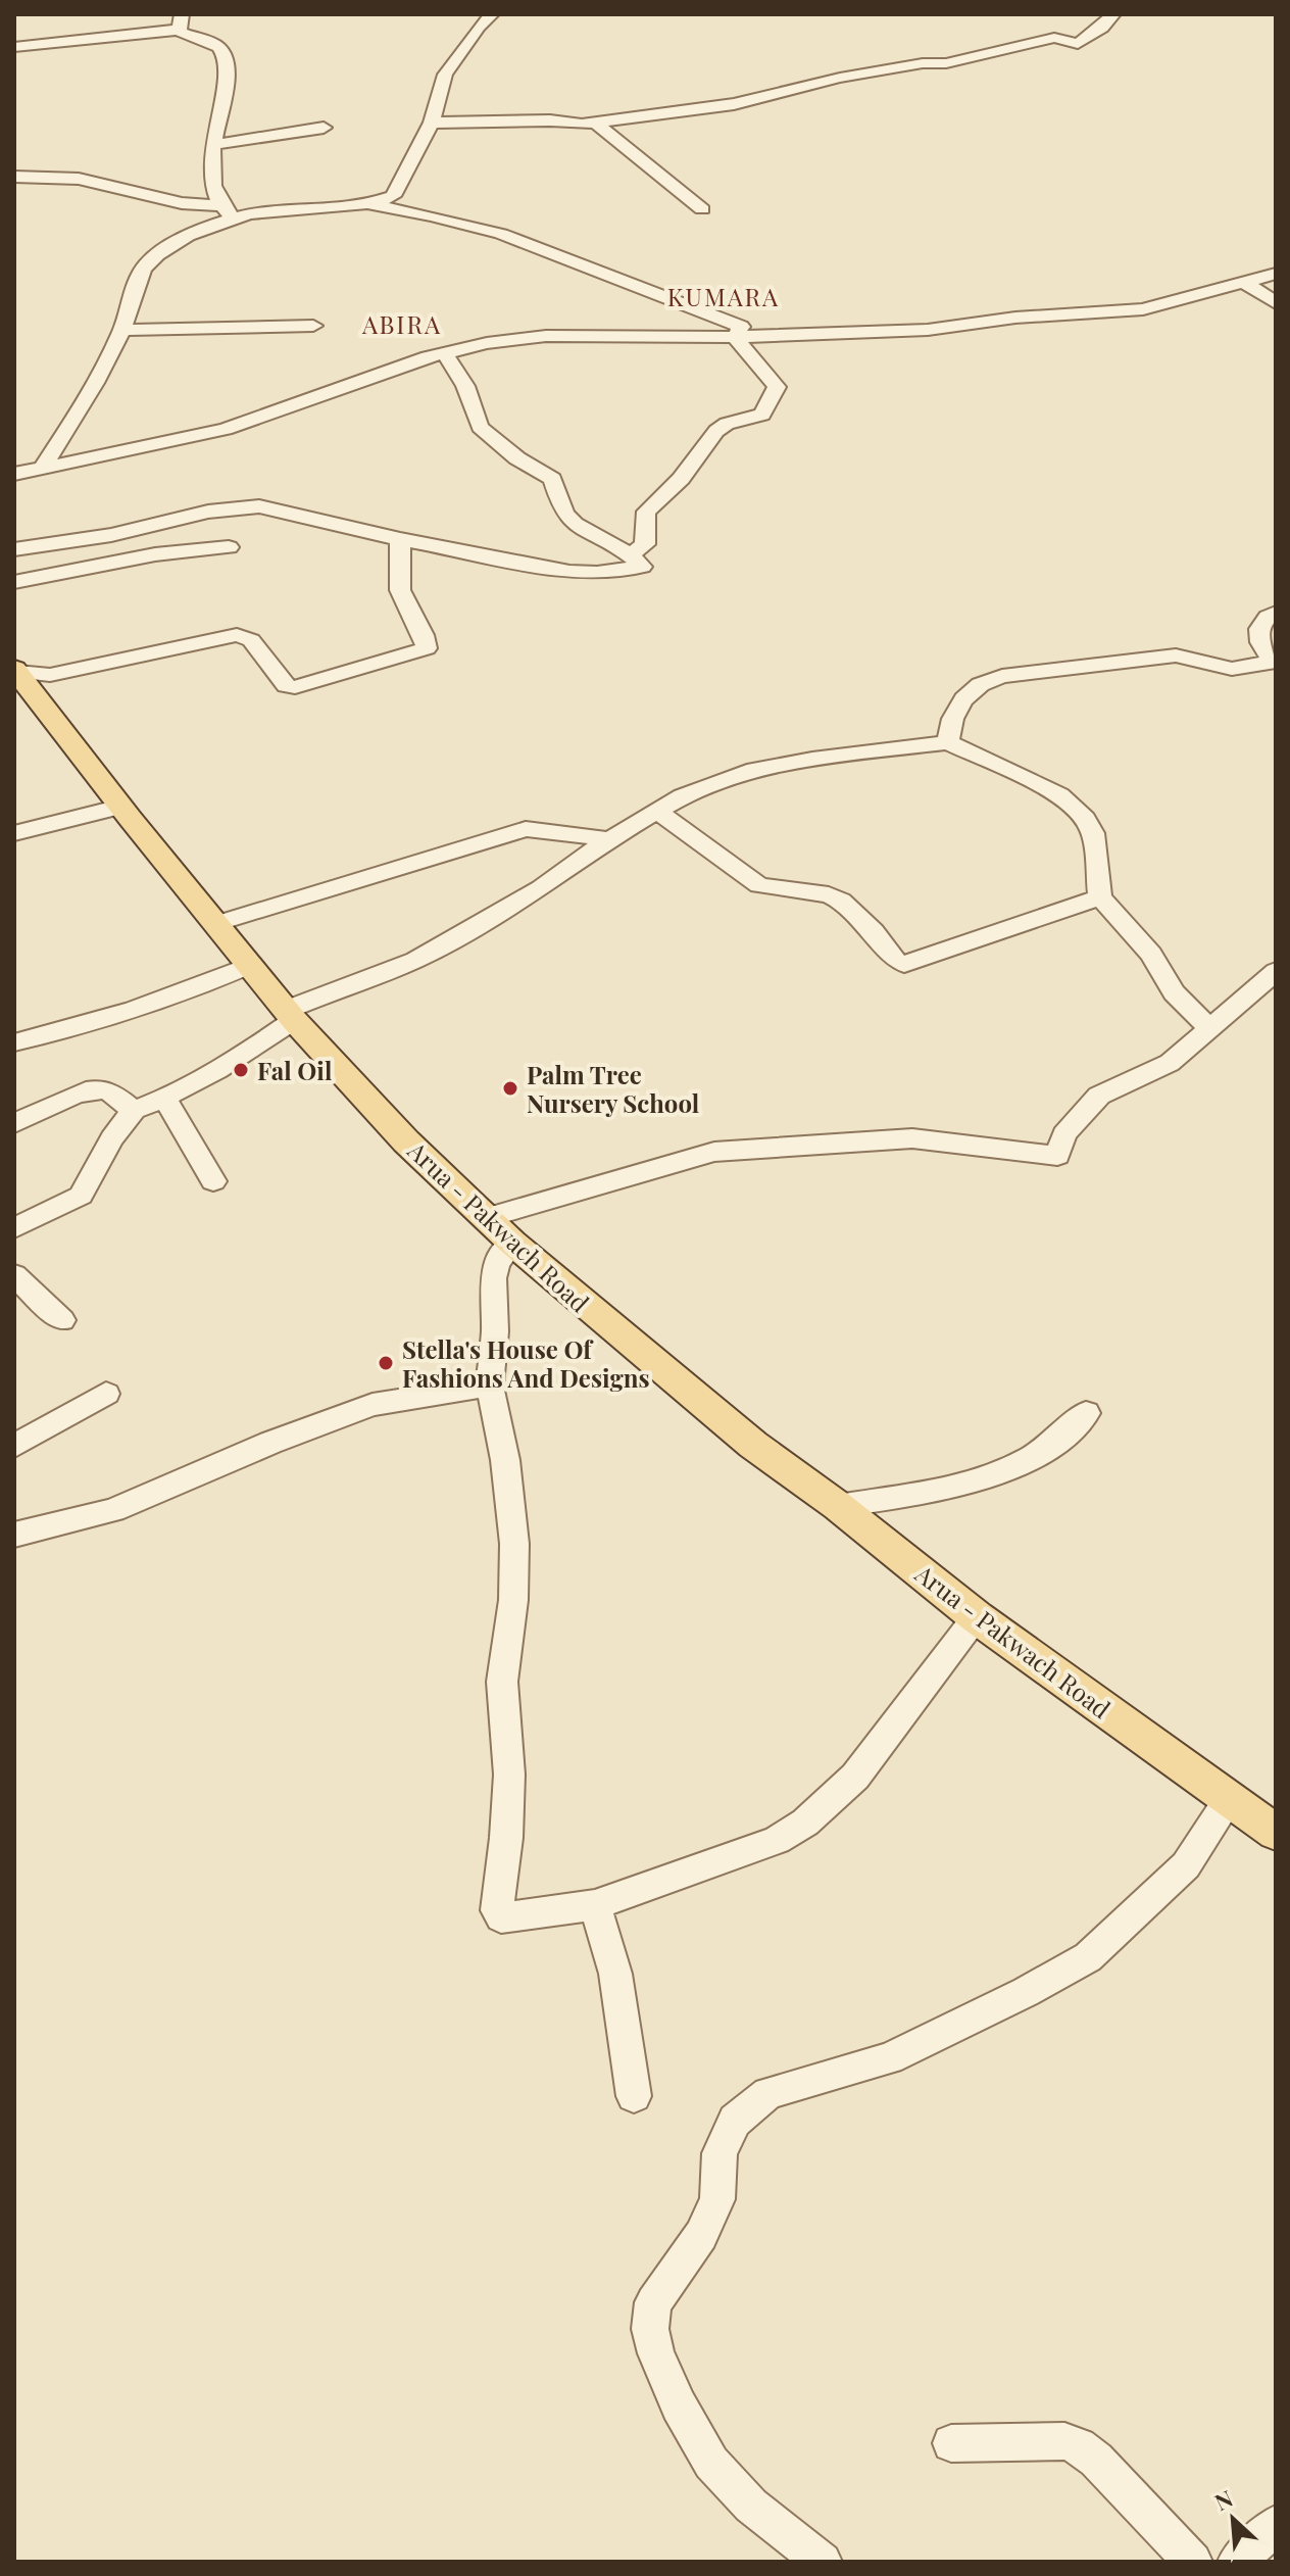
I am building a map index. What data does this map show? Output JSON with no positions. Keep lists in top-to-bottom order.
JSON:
{
  "streets": {
    "main road": ["Arua - Pakwach Road"]
  },
  "districts": ["KUMARA", "ABIRA"],
  "places": ["Fal Oil", "Palm Tree Nursery School", "Stella's House Of Fashions And Designs"],
  "north": "top left"
}
